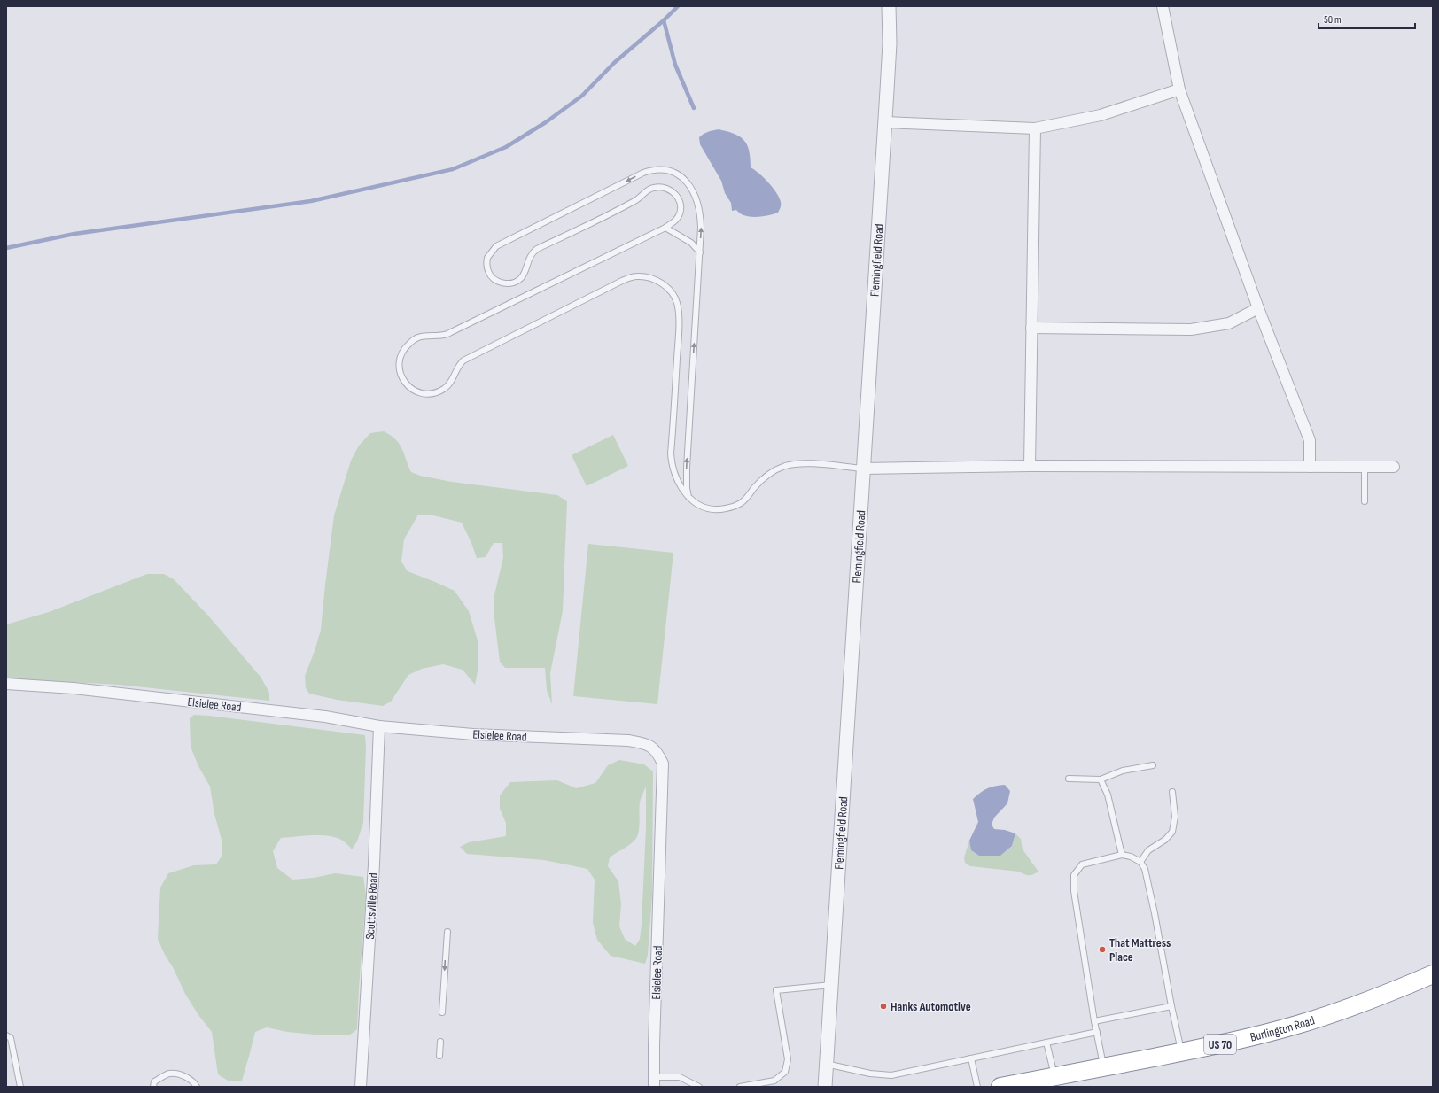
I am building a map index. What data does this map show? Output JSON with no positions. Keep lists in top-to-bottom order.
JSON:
{
  "streets": {
    "highway": ["Burlington Road", "US 70"],
    "street": ["Flemingfield Road", "Elsielee Road", "Scottsville Road"]
  },
  "crossings": [
    ["Elsielee Road", "Scottsville Road"]
  ],
  "places": ["That Mattress Place", "Hanks Automotive"],
  "scale_bar": "50 m"
}
